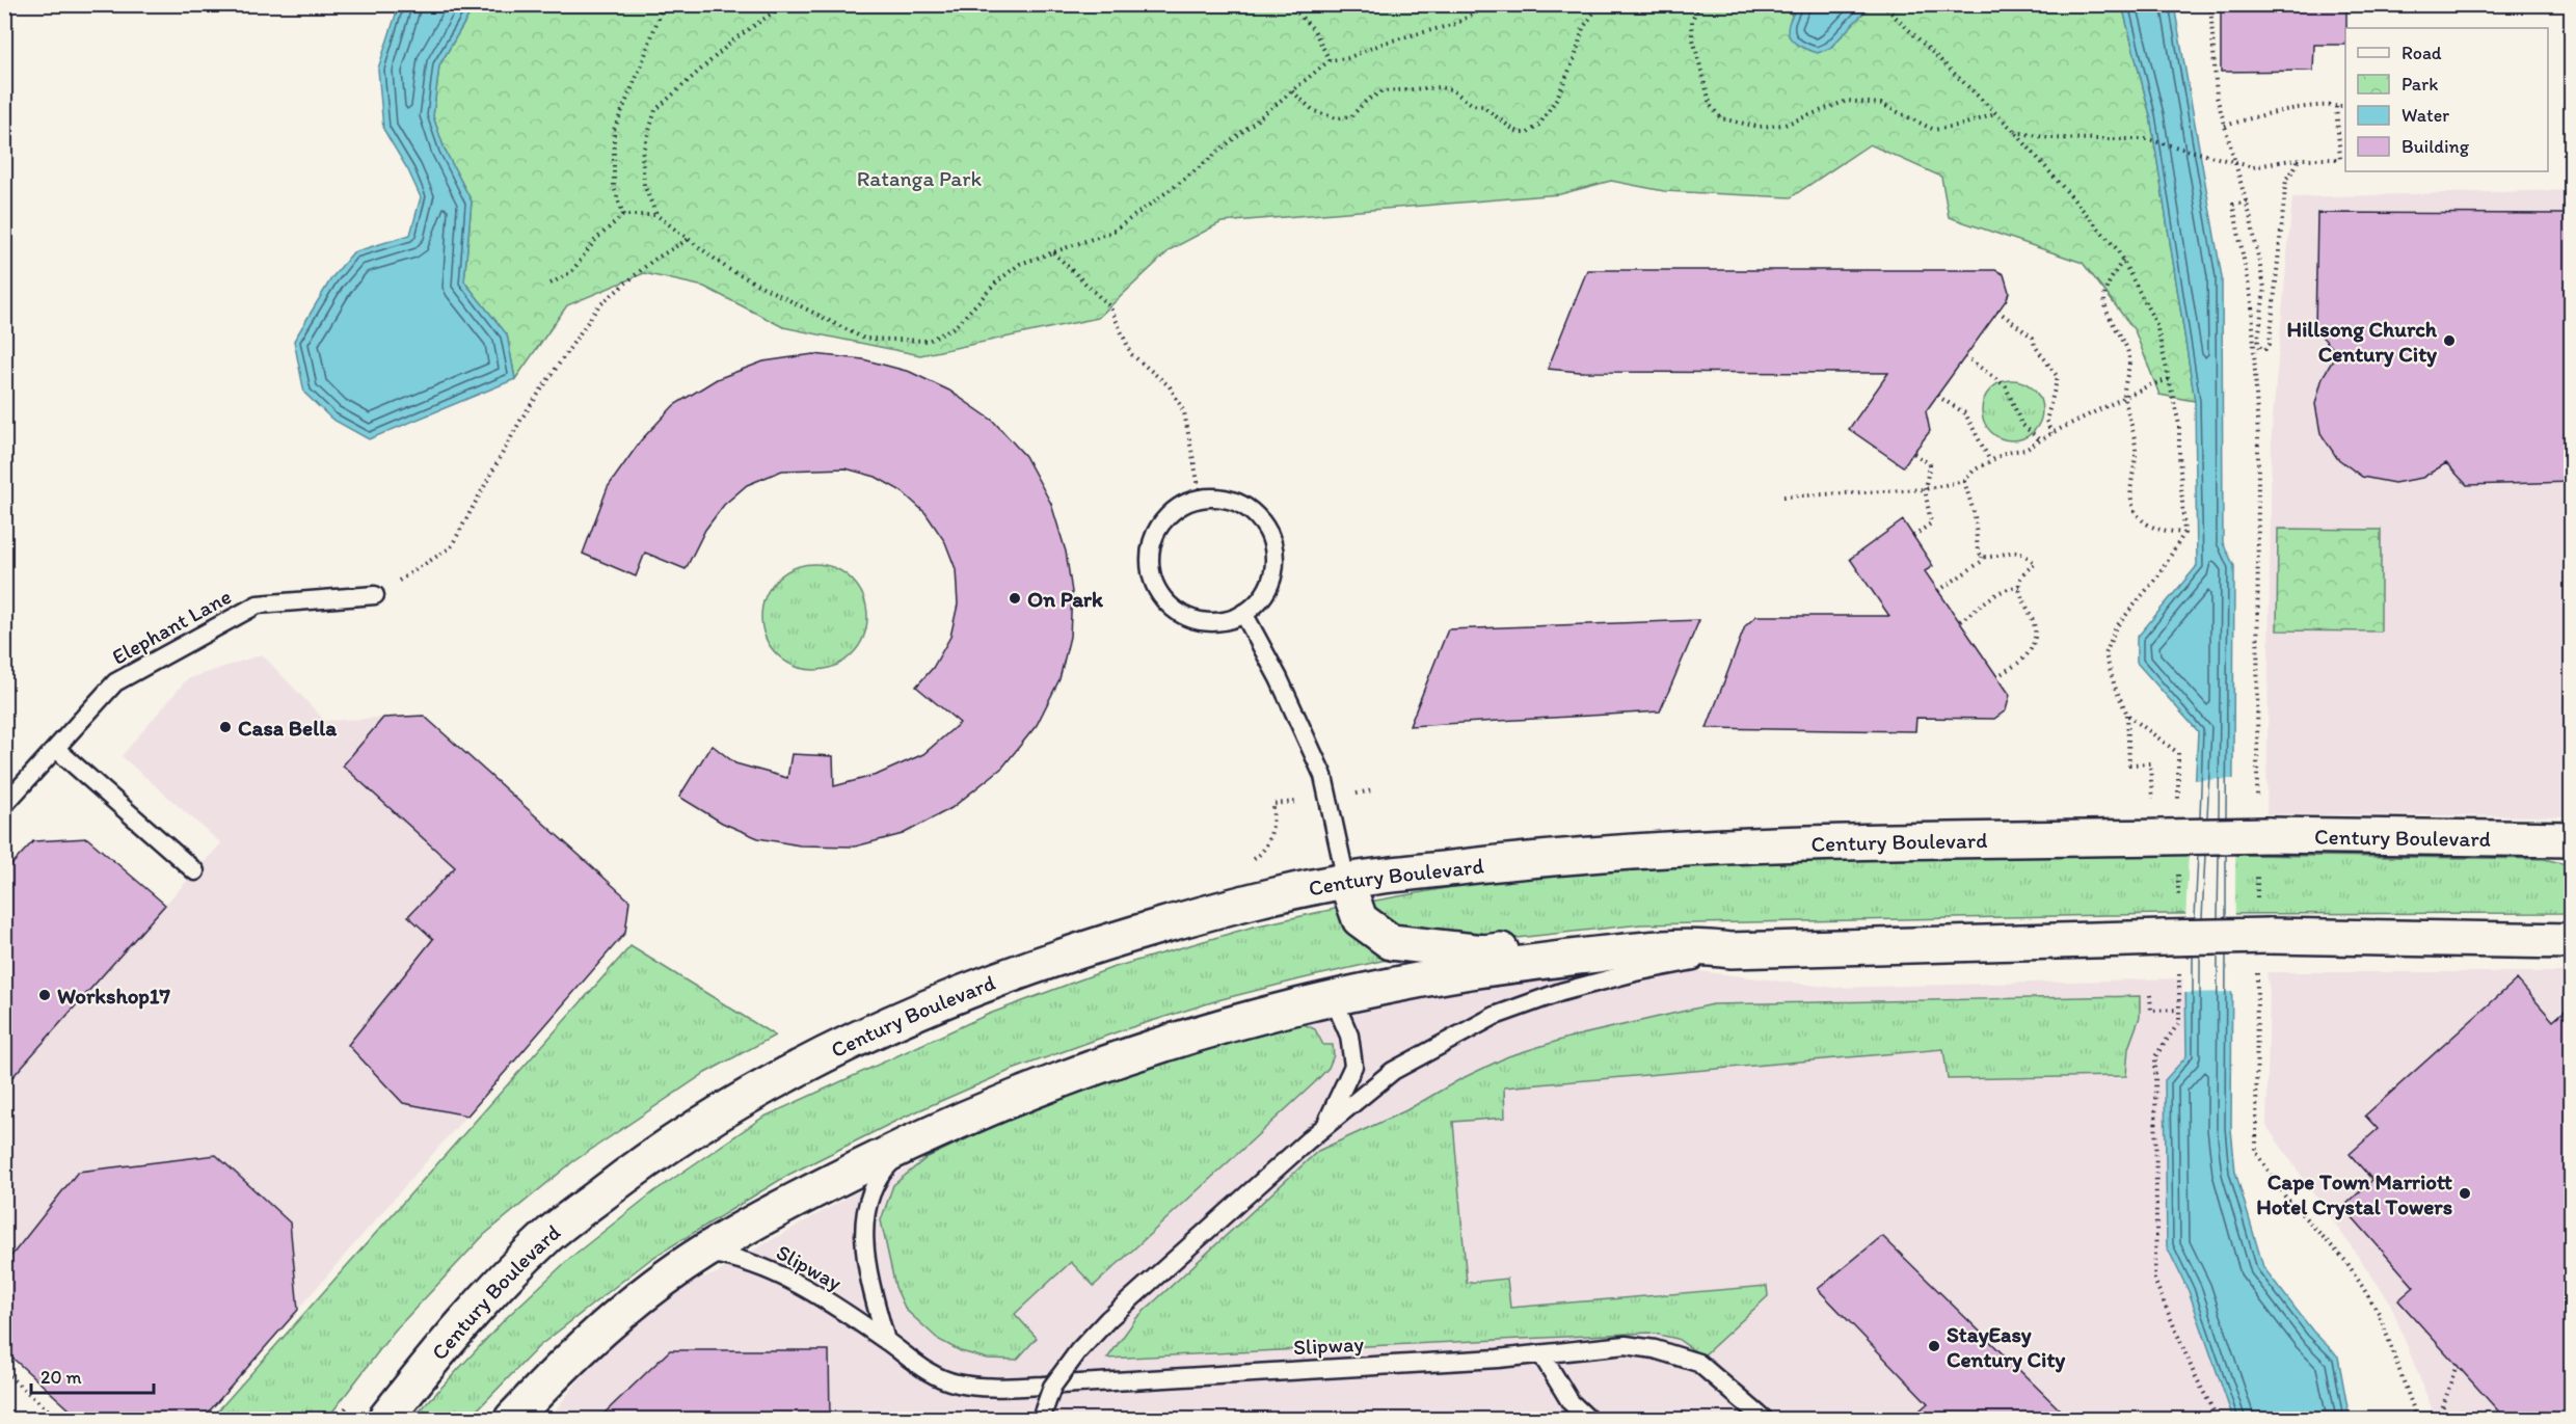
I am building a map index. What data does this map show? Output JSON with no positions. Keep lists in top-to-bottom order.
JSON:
{
  "streets": {
    "main road": ["Century Boulevard"],
    "lane": ["Elephant Lane", "Slipway"]
  },
  "parks": ["Ratanga Park"],
  "places": [
    "Hillsong Church Century City",
    "On Park",
    "Casa Bella",
    "Workshop17",
    "Cape Town Marriott Hotel Crystal Towers",
    "StayEasy Century City"
  ],
  "legend": [
    "Road",
    "Park",
    "Water",
    "Building"
  ],
  "scale_bar": "20 m"
}
